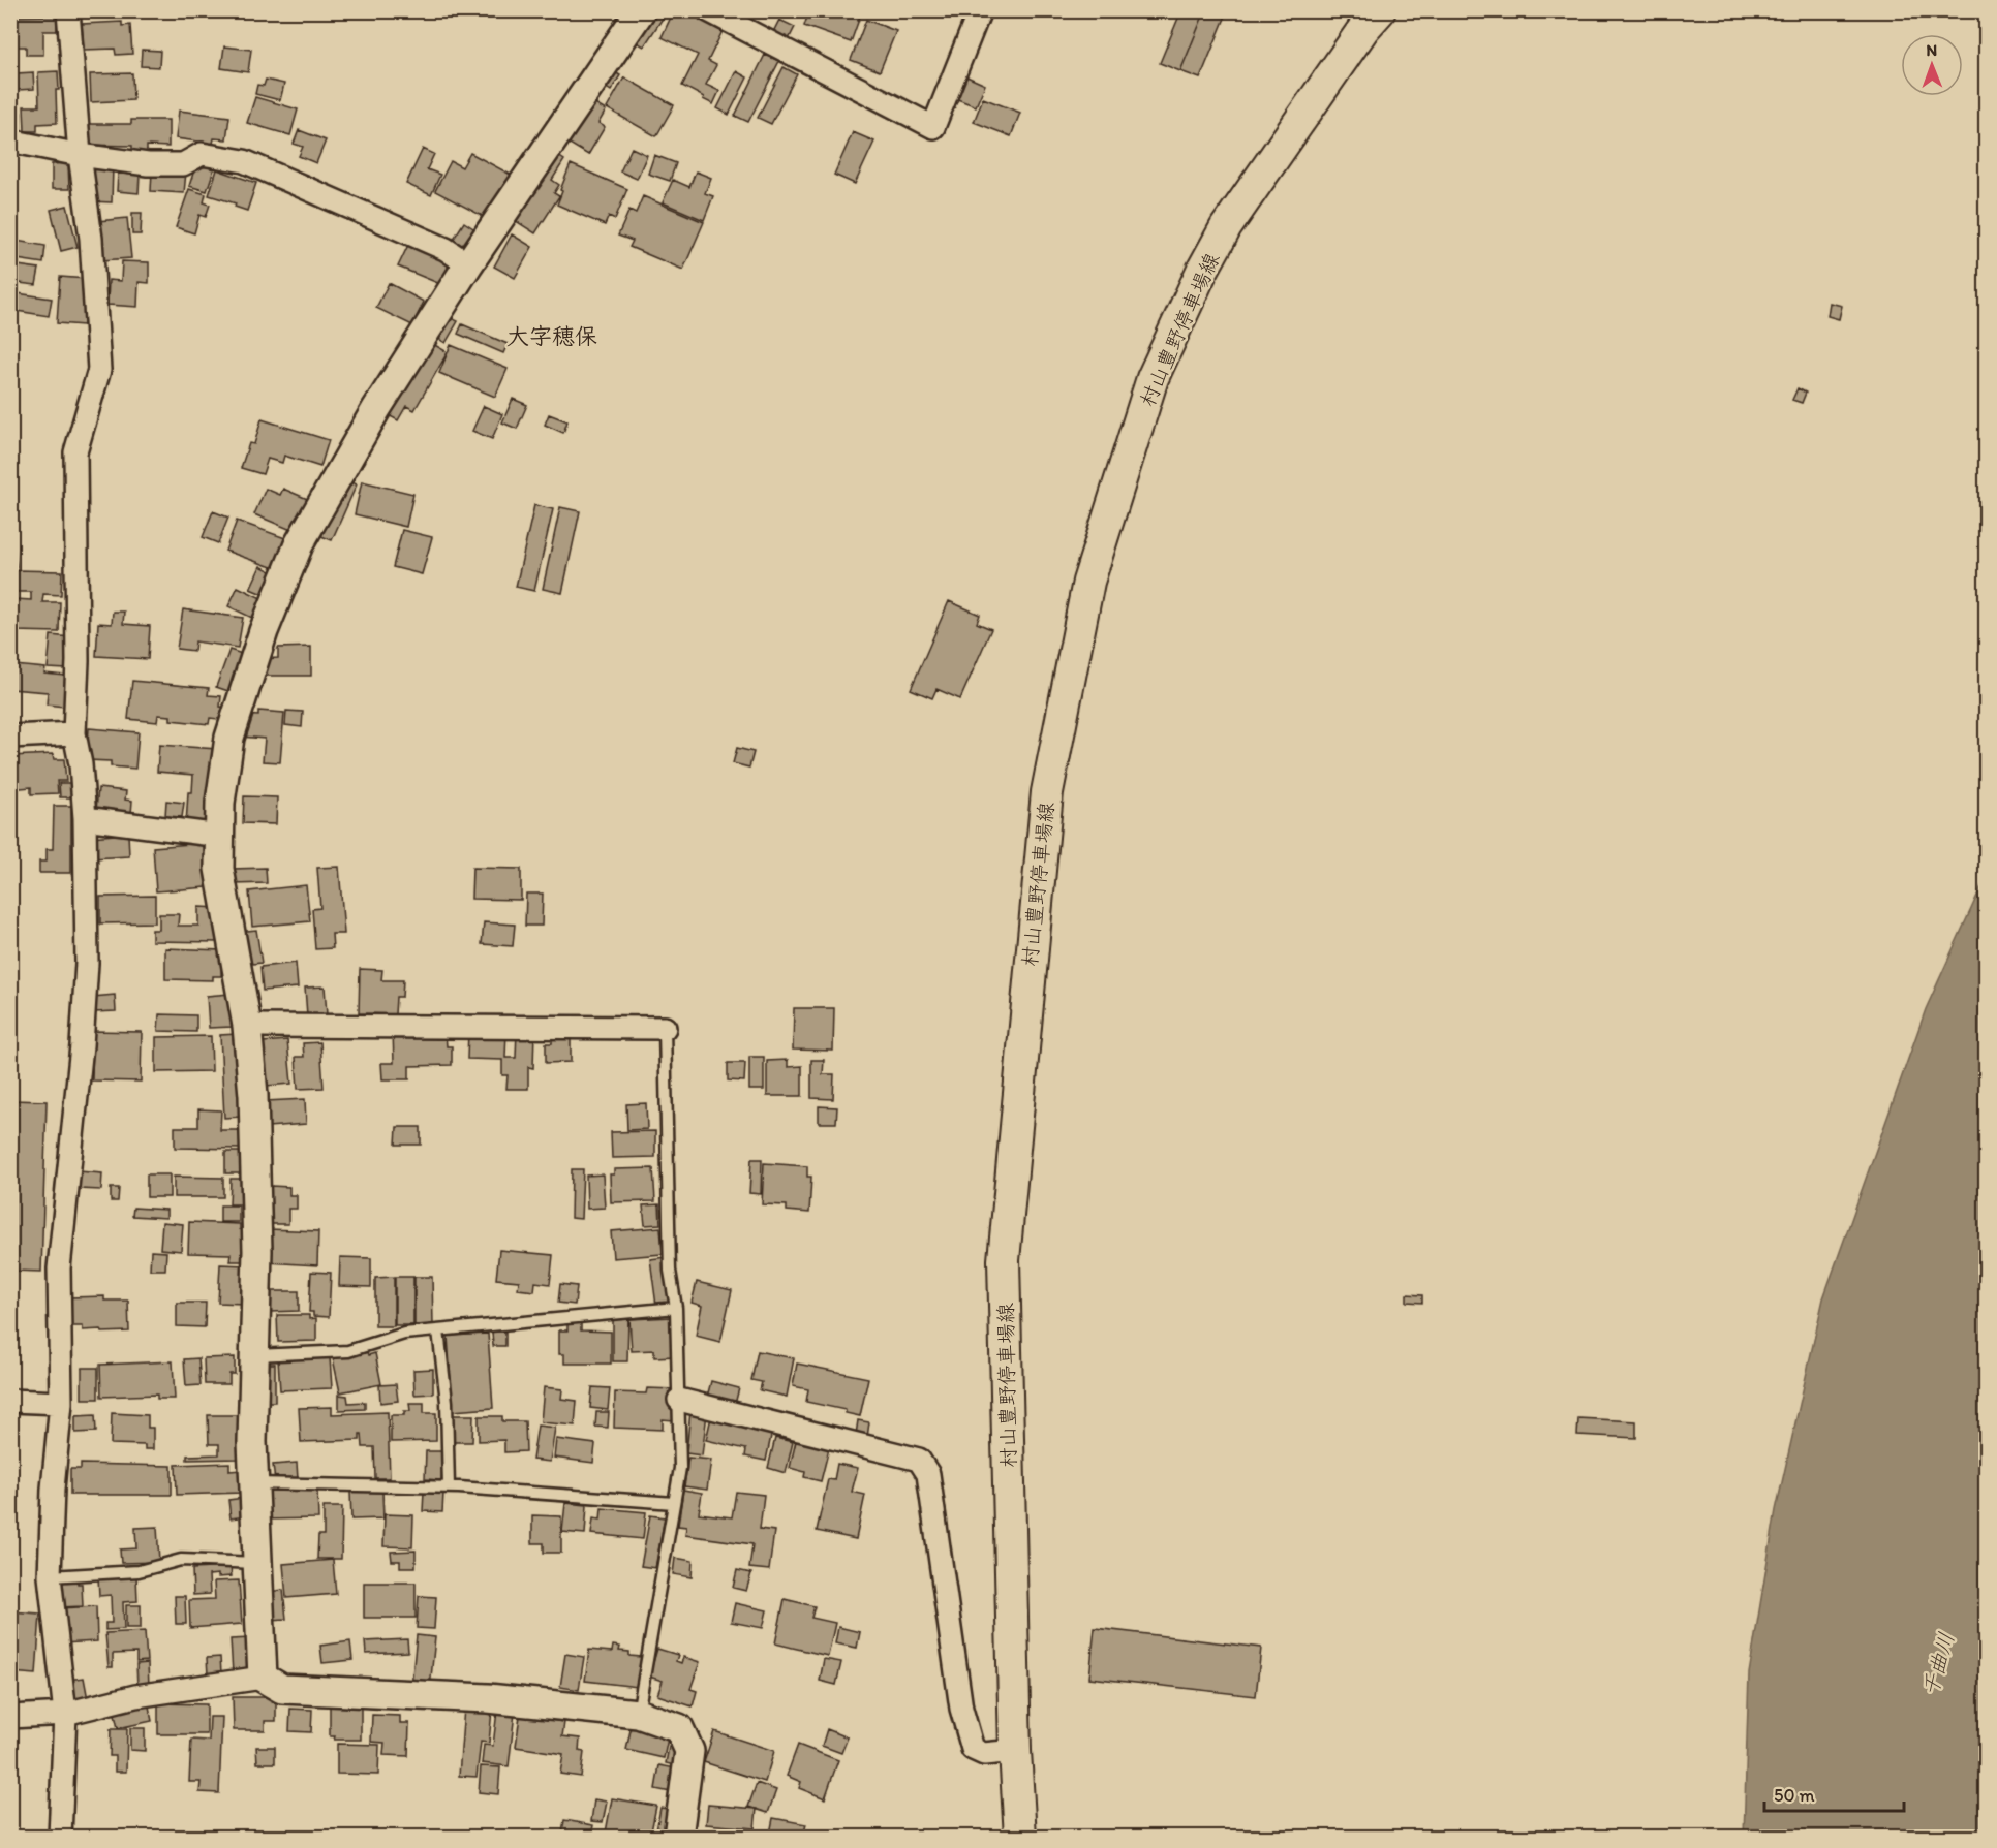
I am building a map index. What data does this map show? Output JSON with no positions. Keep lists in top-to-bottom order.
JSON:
{
  "streets": {
    "main road": ["村山豊野停車場線"]
  },
  "districts": ["大字穂保"],
  "water": ["千曲川"],
  "scale_bar": "50 m",
  "north": "top"
}
